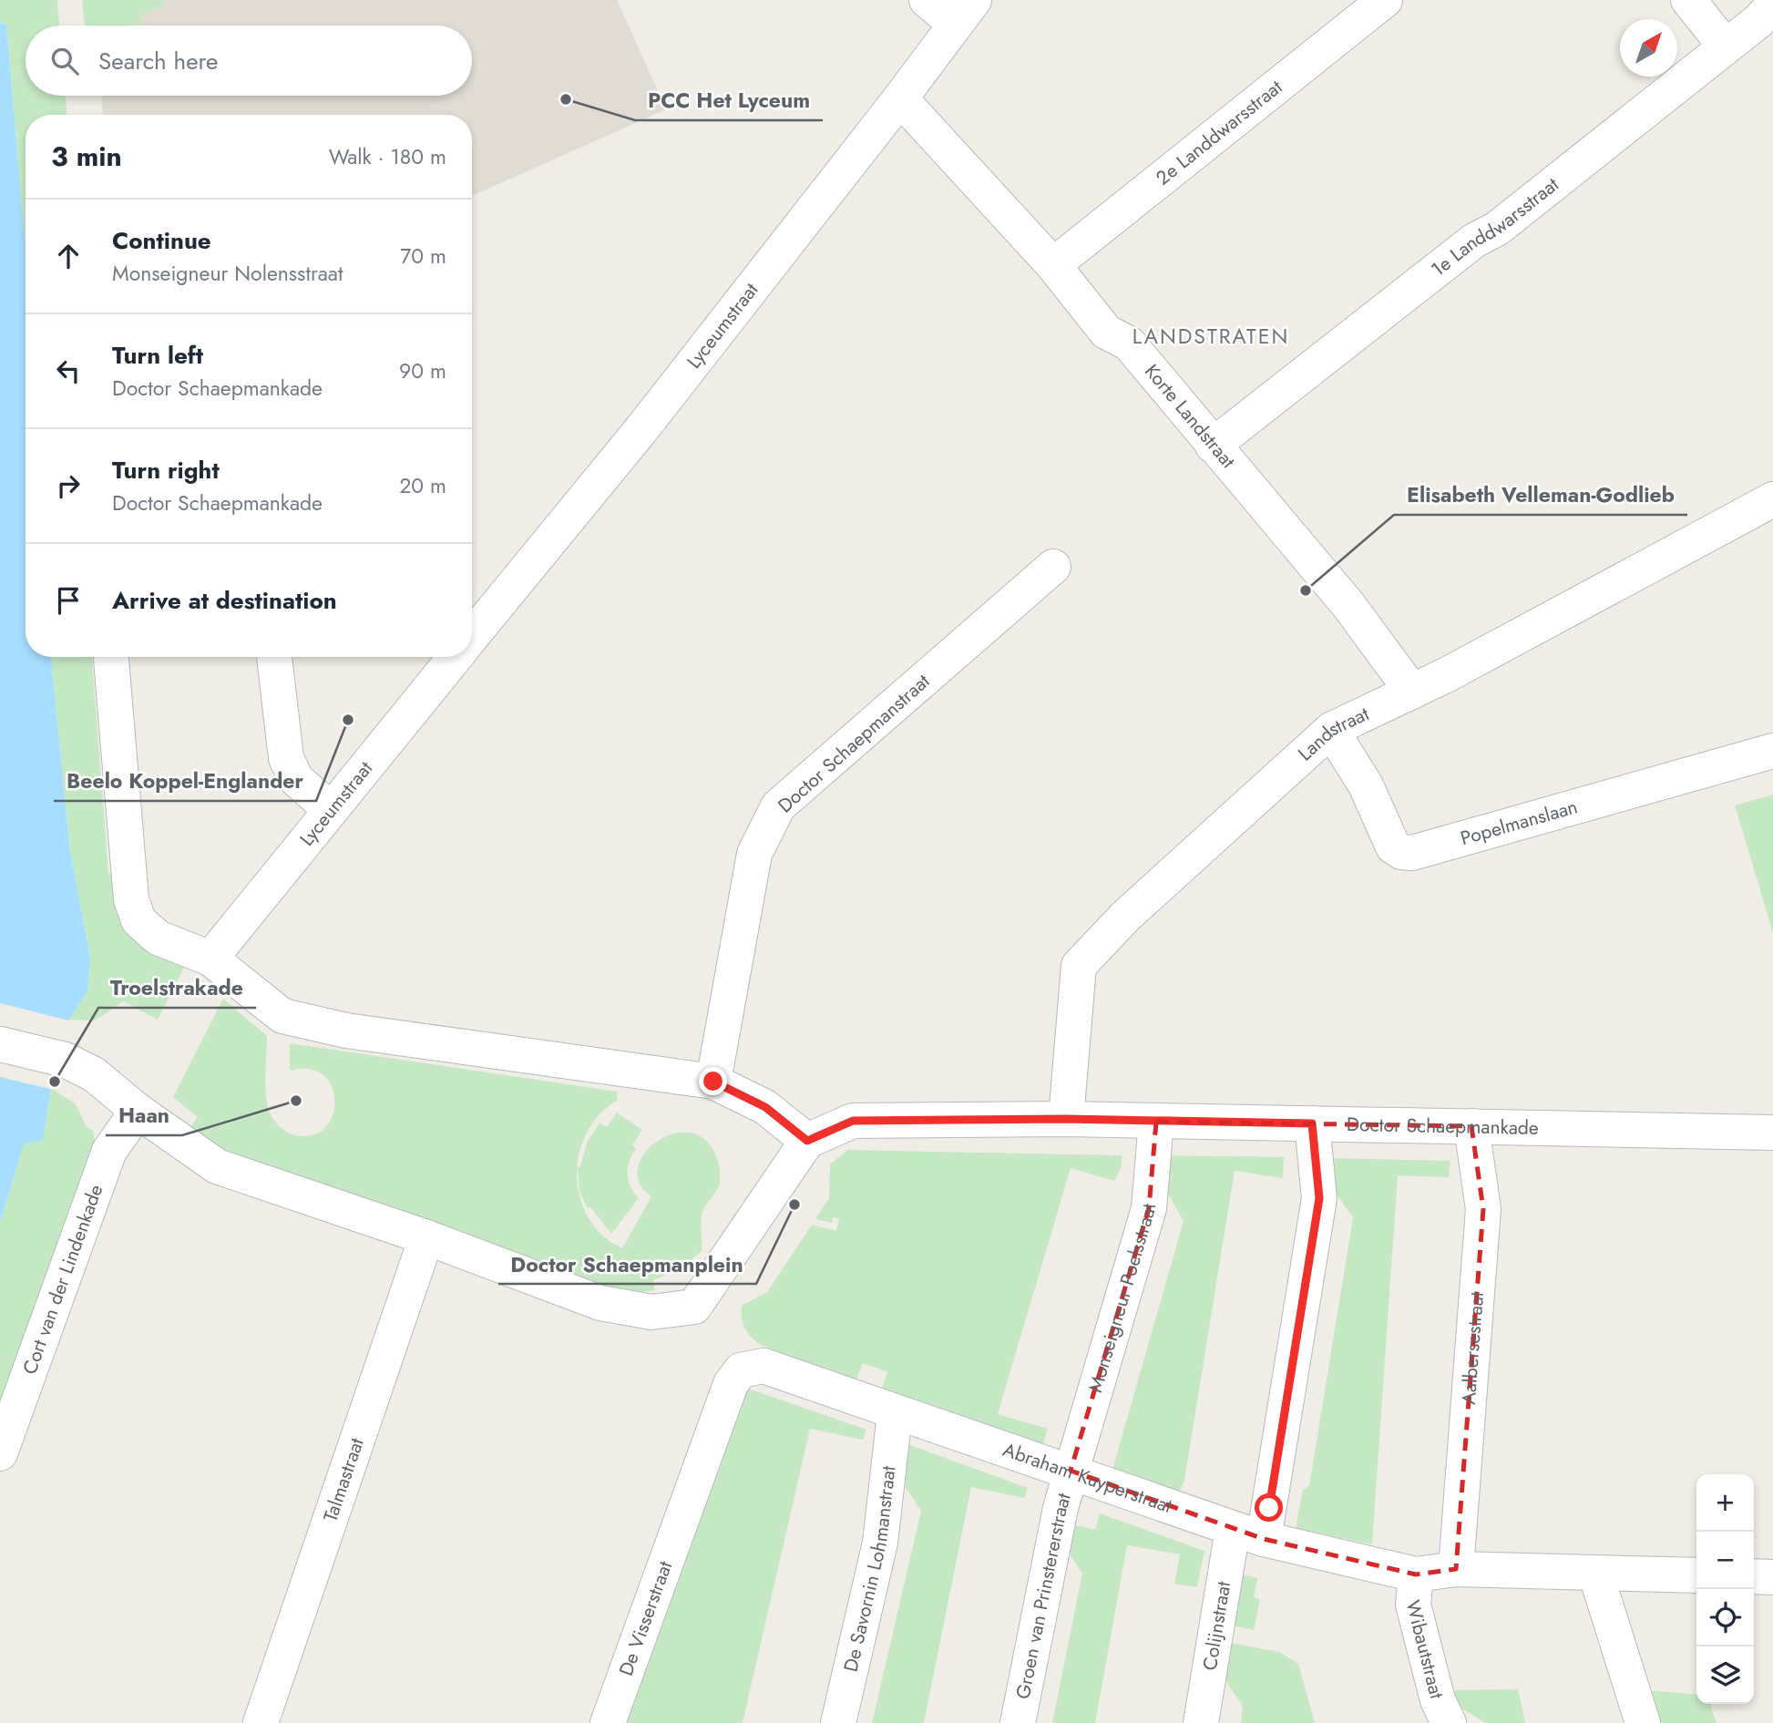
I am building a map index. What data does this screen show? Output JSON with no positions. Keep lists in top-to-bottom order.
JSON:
{
  "streets": {
    "street": [
      "2e Landdwarsstraat",
      "1e Landdwarsstraat",
      "Lyceumstraat",
      "Korte Landstraat",
      "Landstraat",
      "Doctor Schaepmanstraat",
      "Popelmanslaan",
      "Doctor Schaepmankade",
      "Cort van der Lindenkade",
      "Monseigneur Poelsstraat",
      "Aalbersestraat",
      "Abraham Kuyperstraat",
      "Talmastraat",
      "De Savornin Lohmanstraat",
      "Groen van Prinstererstraat",
      "De Visserstraat",
      "Colijnstraat",
      "Wibautstraat"
    ]
  },
  "crossings": [
    ["2e Landdwarsstraat", "Korte Landstraat"],
    ["1e Landdwarsstraat", "Korte Landstraat"],
    ["Lyceumstraat", "Korte Landstraat"],
    ["Korte Landstraat", "Landstraat"],
    ["Landstraat", "Popelmanslaan"],
    ["Landstraat", "Doctor Schaepmankade"],
    ["Doctor Schaepmankade", "Monseigneur Poelsstraat"],
    ["Doctor Schaepmankade", "Aalbersestraat"],
    ["Doctor Schaepmankade", "Colijnstraat"],
    ["Monseigneur Poelsstraat", "Abraham Kuyperstraat"],
    ["Monseigneur Poelsstraat", "Groen van Prinstererstraat"],
    ["Aalbersestraat", "Abraham Kuyperstraat"],
    ["Abraham Kuyperstraat", "De Savornin Lohmanstraat"],
    ["Abraham Kuyperstraat", "Groen van Prinstererstraat"],
    ["Abraham Kuyperstraat", "De Visserstraat"],
    ["Abraham Kuyperstraat", "Colijnstraat"],
    ["Abraham Kuyperstraat", "Wibautstraat"]
  ],
  "districts": ["LANDSTRATEN"],
  "places": [
    "PCC Het Lyceum",
    "Elisabeth Velleman-Godlieb",
    "Beelo Koppel-Englander",
    "Troelstrakade",
    "Haan",
    "Doctor Schaepmanplein"
  ],
  "north": "top right",
  "page": {
    "search": "Search here",
    "heading": ["3 min", "Walk · 180 m"],
    "list": [
      ["Continue", "Monseigneur Nolensstraat", "70 m"],
      ["Turn left", "Doctor Schaepmankade", "90 m"],
      ["Turn right", "Doctor Schaepmankade", "20 m"],
      "Arrive at destination"
    ],
    "map_buttons": ["+", "−"]
  }
}
